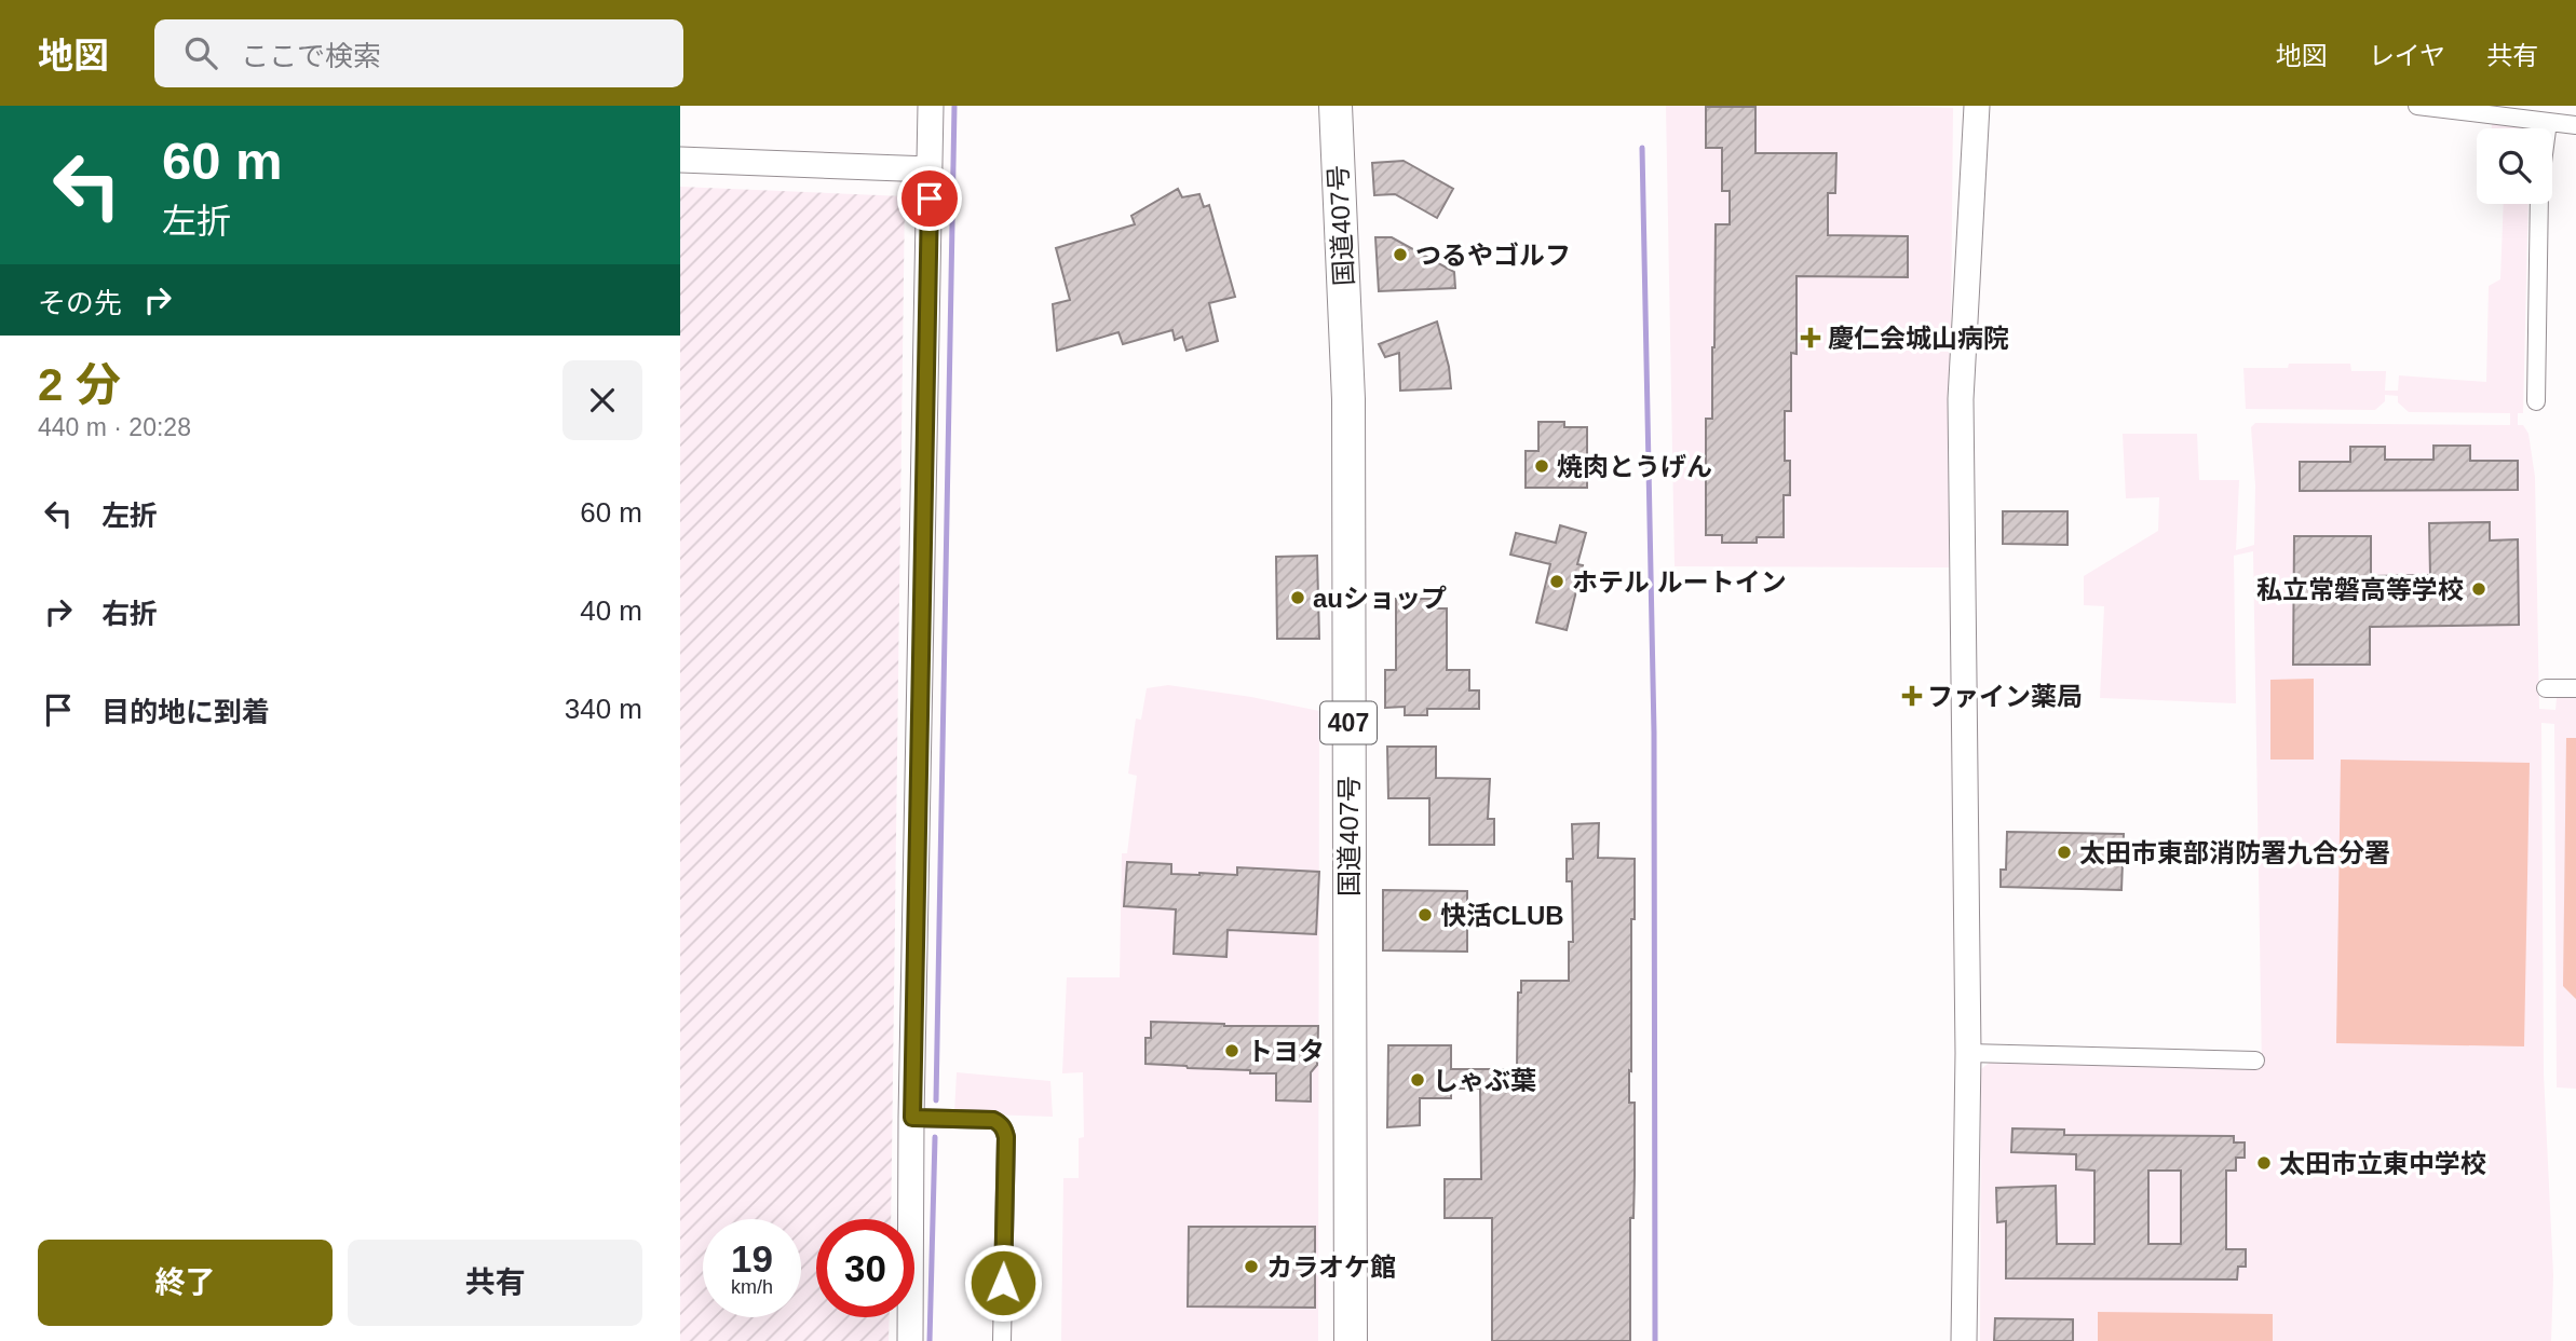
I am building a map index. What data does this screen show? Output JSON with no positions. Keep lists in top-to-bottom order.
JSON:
{
  "streets": {
    "highway": ["国道407号", "407"]
  },
  "places": {
    "other": [
      "つるやゴルフ",
      "焼肉とうげん",
      "ホテル ルートイン",
      "私立常磐高等学校",
      "auショップ",
      "太田市東部消防署九合分署",
      "快活CLUB",
      "トヨタ",
      "しゃぶ葉",
      "太田市立東中学校",
      "カラオケ館"
    ],
    "health": ["慶仁会城山病院", "ファイン薬局"]
  },
  "page": {
    "header": "地図",
    "search": "ここで検索",
    "nav": ["地図", "レイヤ", "共有"],
    "turn": ["60 m", "左折"],
    "then": "その先",
    "heading": ["2 分", "440 m · 20:28"],
    "list": [
      {
        "name": "左折",
        "value": "60 m"
      },
      {
        "name": "右折",
        "value": "40 m"
      },
      {
        "name": "目的地に到着",
        "value": "340 m"
      }
    ],
    "speed": "19 km/h",
    "limit": "30",
    "buttons": ["終了", "共有"]
  }
}
